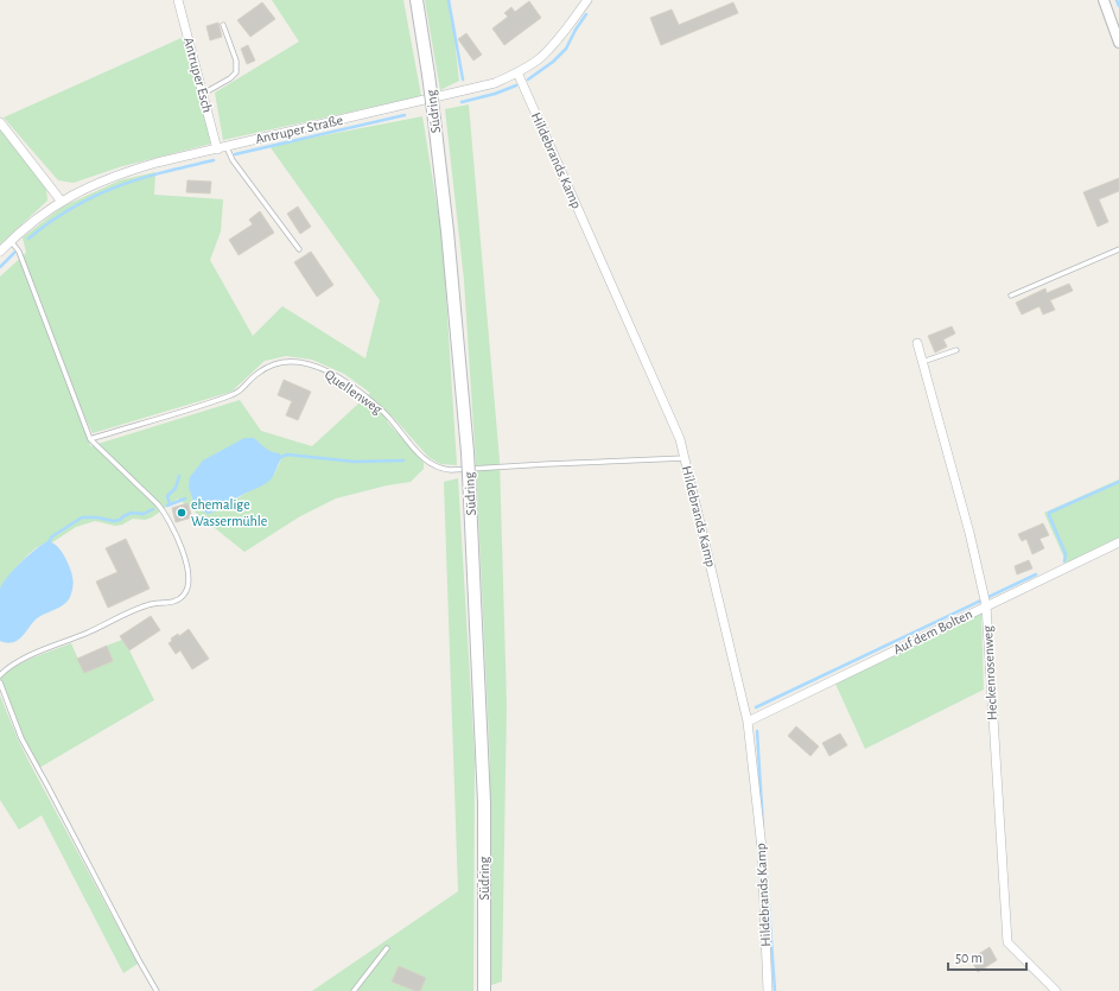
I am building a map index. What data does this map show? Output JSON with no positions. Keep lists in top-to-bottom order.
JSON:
{
  "streets": {
    "main road": ["Südring"],
    "street": [
      "Antruper Esch",
      "Antruper Straße",
      "Hildebrands Kamp",
      "Auf dem Bolten",
      "Heckenrosenweg"
    ],
    "lane": ["Quellenweg"]
  },
  "crossings": [
    ["Antruper Esch", "Antruper Straße"],
    ["Antruper Straße", "Hildebrands Kamp"],
    ["Hildebrands Kamp", "Quellenweg"],
    ["Hildebrands Kamp", "Auf dem Bolten"],
    ["Auf dem Bolten", "Heckenrosenweg"]
  ],
  "places": ["ehemalige Wassermühle"],
  "scale_bar": "50 m"
}
